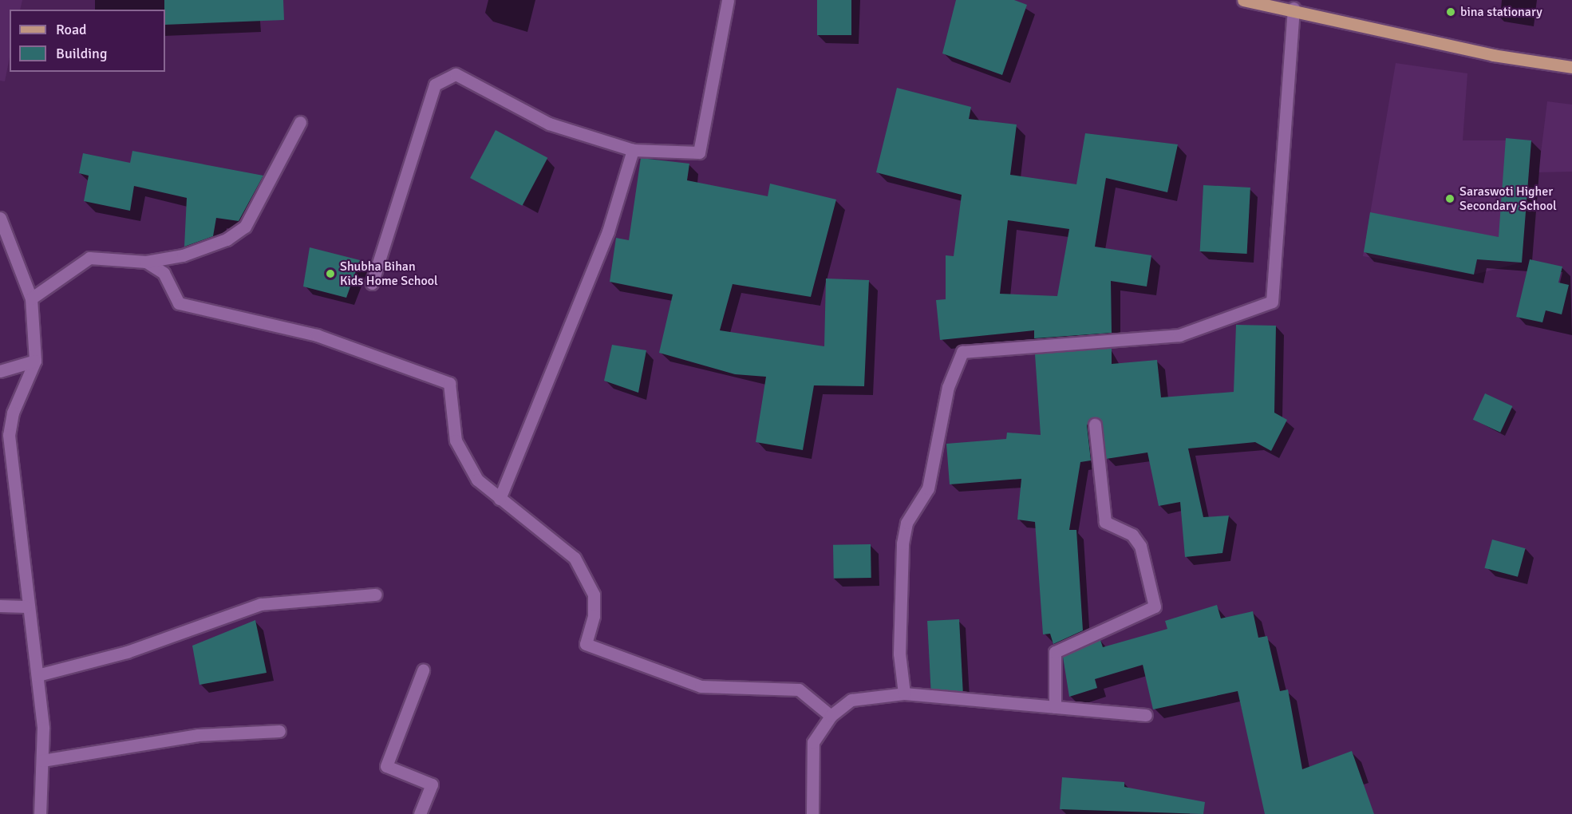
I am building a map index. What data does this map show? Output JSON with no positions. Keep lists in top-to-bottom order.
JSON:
{
  "places": ["bina stationary", "Saraswoti Higher Secondary School", "Shubha Bihan Kids Home School"],
  "legend": ["Road", "Building"]
}
